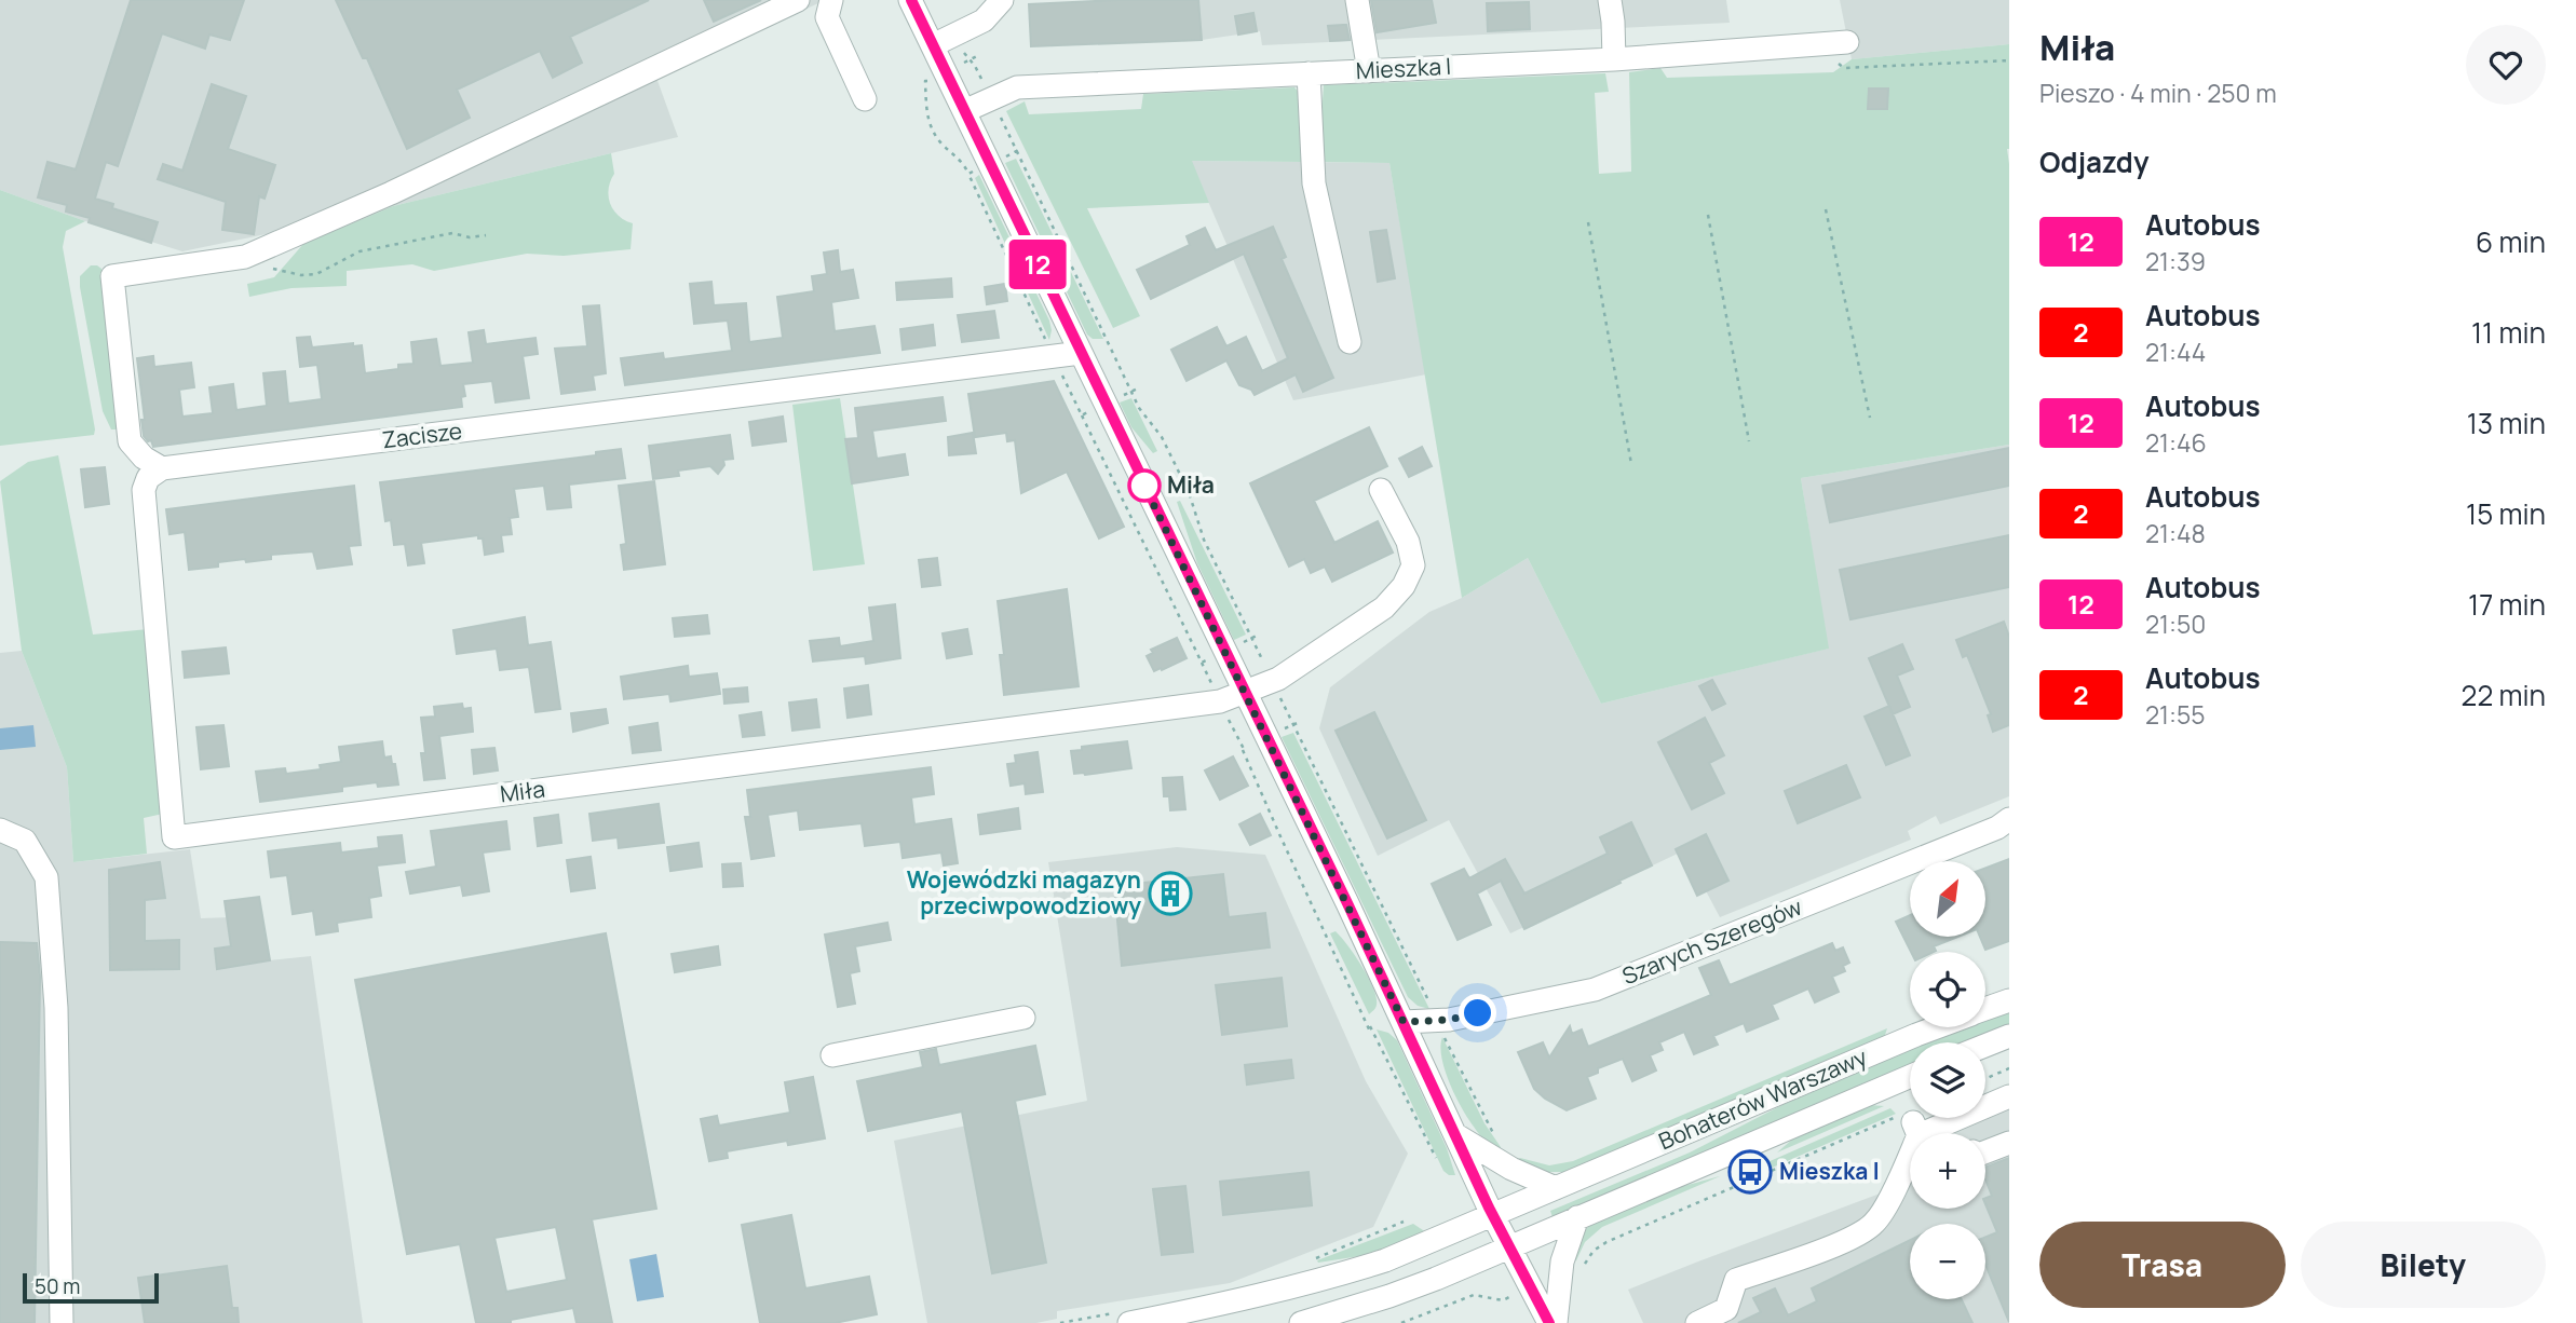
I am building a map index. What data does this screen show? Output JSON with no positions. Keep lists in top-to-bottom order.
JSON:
{
  "streets": {
    "street": [
      "Mieszka I",
      "Zacisze",
      "Miła",
      "Szarych Szeregów",
      "Bohaterów Warszawy"
    ]
  },
  "crossings": [
    ["Zacisze", "Miła"]
  ],
  "places": {
    "other": ["Miła"],
    "building": ["Wojewódzki magazyn przeciwpowodziowy"],
    "bus stop": ["Mieszka I"]
  },
  "lines": ["bus line 12"],
  "scale_bar": "50 m",
  "north": "top right",
  "page": {
    "on_map": "12",
    "heading": [
      ["Miła", "Pieszo · 4 min · 250 m"],
      "Odjazdy"
    ],
    "list": [
      {
        "mark": "12",
        "name": "Autobus",
        "note": "21:39",
        "value": "6 min"
      },
      {
        "mark": "2",
        "name": "Autobus",
        "note": "21:44",
        "value": "11 min"
      },
      {
        "mark": "12",
        "name": "Autobus",
        "note": "21:46",
        "value": "13 min"
      },
      {
        "mark": "2",
        "name": "Autobus",
        "note": "21:48",
        "value": "15 min"
      },
      {
        "mark": "12",
        "name": "Autobus",
        "note": "21:50",
        "value": "17 min"
      },
      {
        "mark": "2",
        "name": "Autobus",
        "note": "21:55",
        "value": "22 min"
      }
    ],
    "map_buttons": ["+", "−"],
    "buttons": ["Trasa", "Bilety"],
    "scale": "50 m"
  }
}
